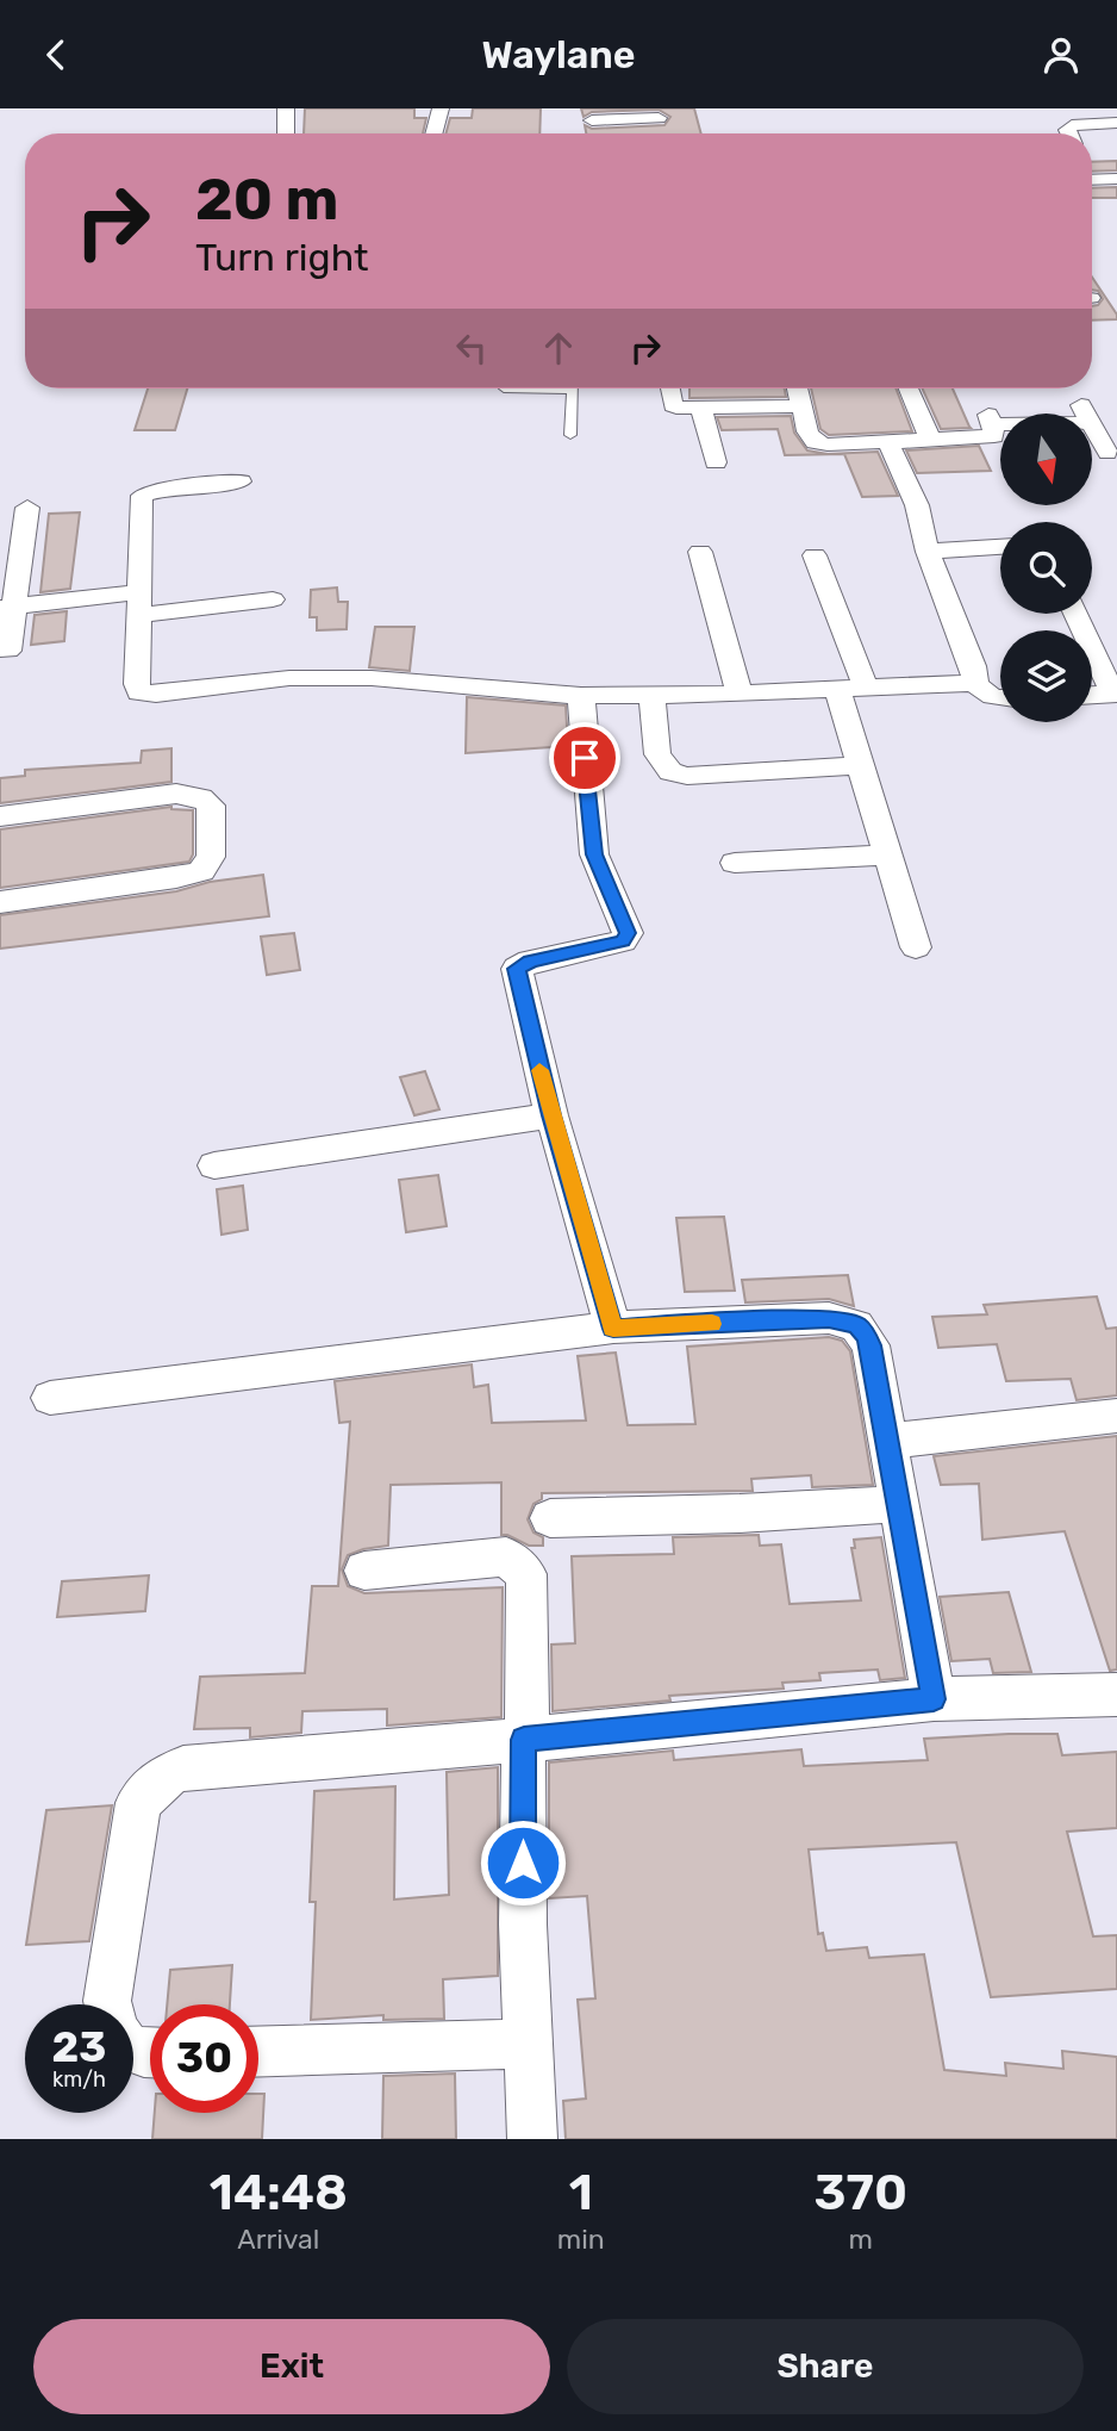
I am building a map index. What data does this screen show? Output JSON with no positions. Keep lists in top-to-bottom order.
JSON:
{
  "north": "bottom",
  "page": {
    "header": "Waylane",
    "turn": ["20 m", "Turn right"],
    "speed": "23 km/h",
    "limit": "30",
    "eta": [
      "14:48",
      "Arrival",
      "1",
      "min",
      "370",
      "m"
    ],
    "buttons": ["Exit", "Share"]
  }
}
